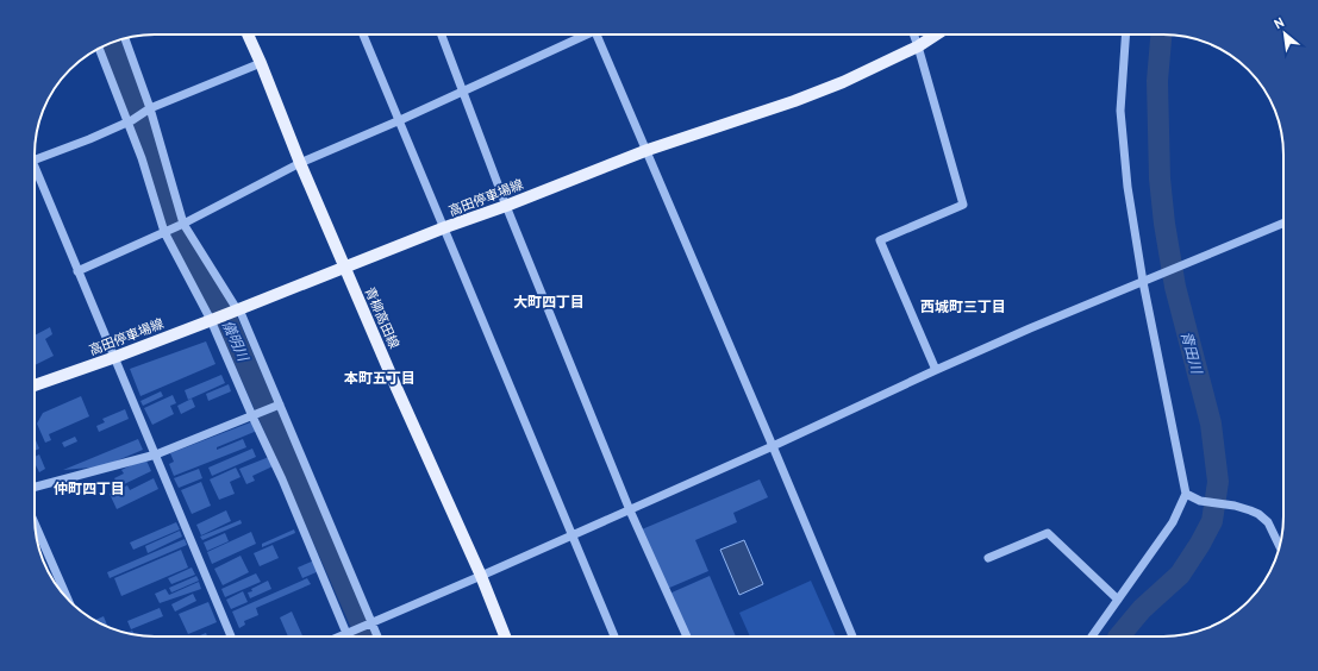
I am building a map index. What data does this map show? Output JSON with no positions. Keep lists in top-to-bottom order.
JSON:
{
  "streets": {
    "main road": ["高田停車場線", "青柳高田線"]
  },
  "crossings": [
    ["高田停車場線", "青柳高田線"]
  ],
  "districts": [
    "大町四丁目",
    "西城町三丁目",
    "本町五丁目",
    "仲町四丁目"
  ],
  "water": ["儀明川", "青田川"],
  "north": "top left"
}
